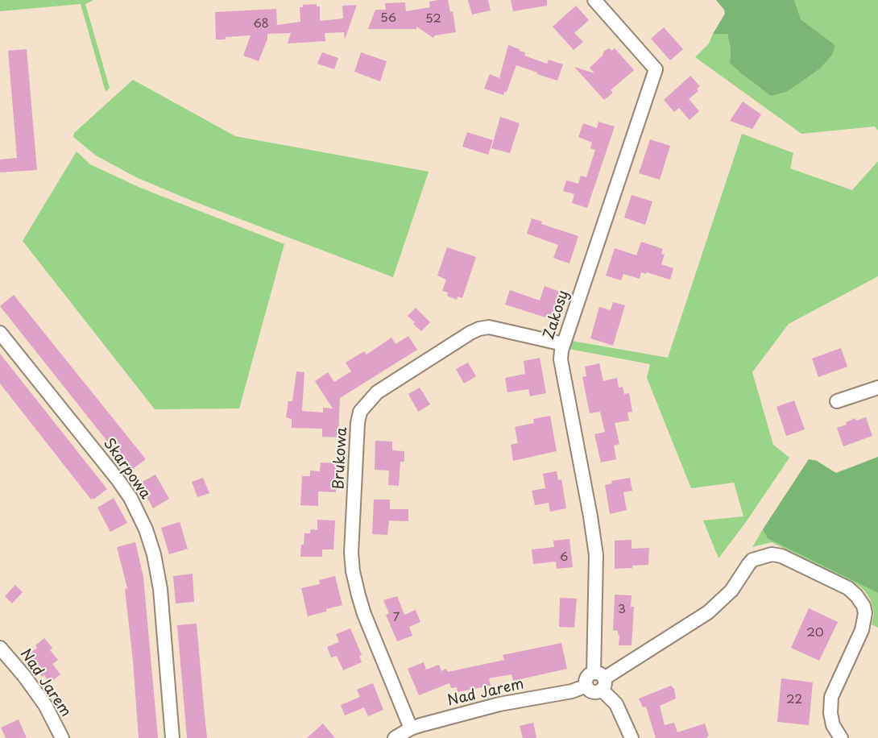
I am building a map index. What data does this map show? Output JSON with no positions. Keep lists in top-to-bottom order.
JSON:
{
  "streets": {
    "street": [
      "Zakosy",
      "Brukowa",
      "Skarpowa",
      "Nad Jarem"
    ]
  },
  "crossings": [
    ["Zakosy", "Brukowa"],
    ["Zakosy", "Nad Jarem"],
    ["Brukowa", "Nad Jarem"]
  ],
  "house_numbers": [
    "56",
    "52",
    "68",
    "6",
    "3",
    "7",
    "20",
    "22"
  ]
}
